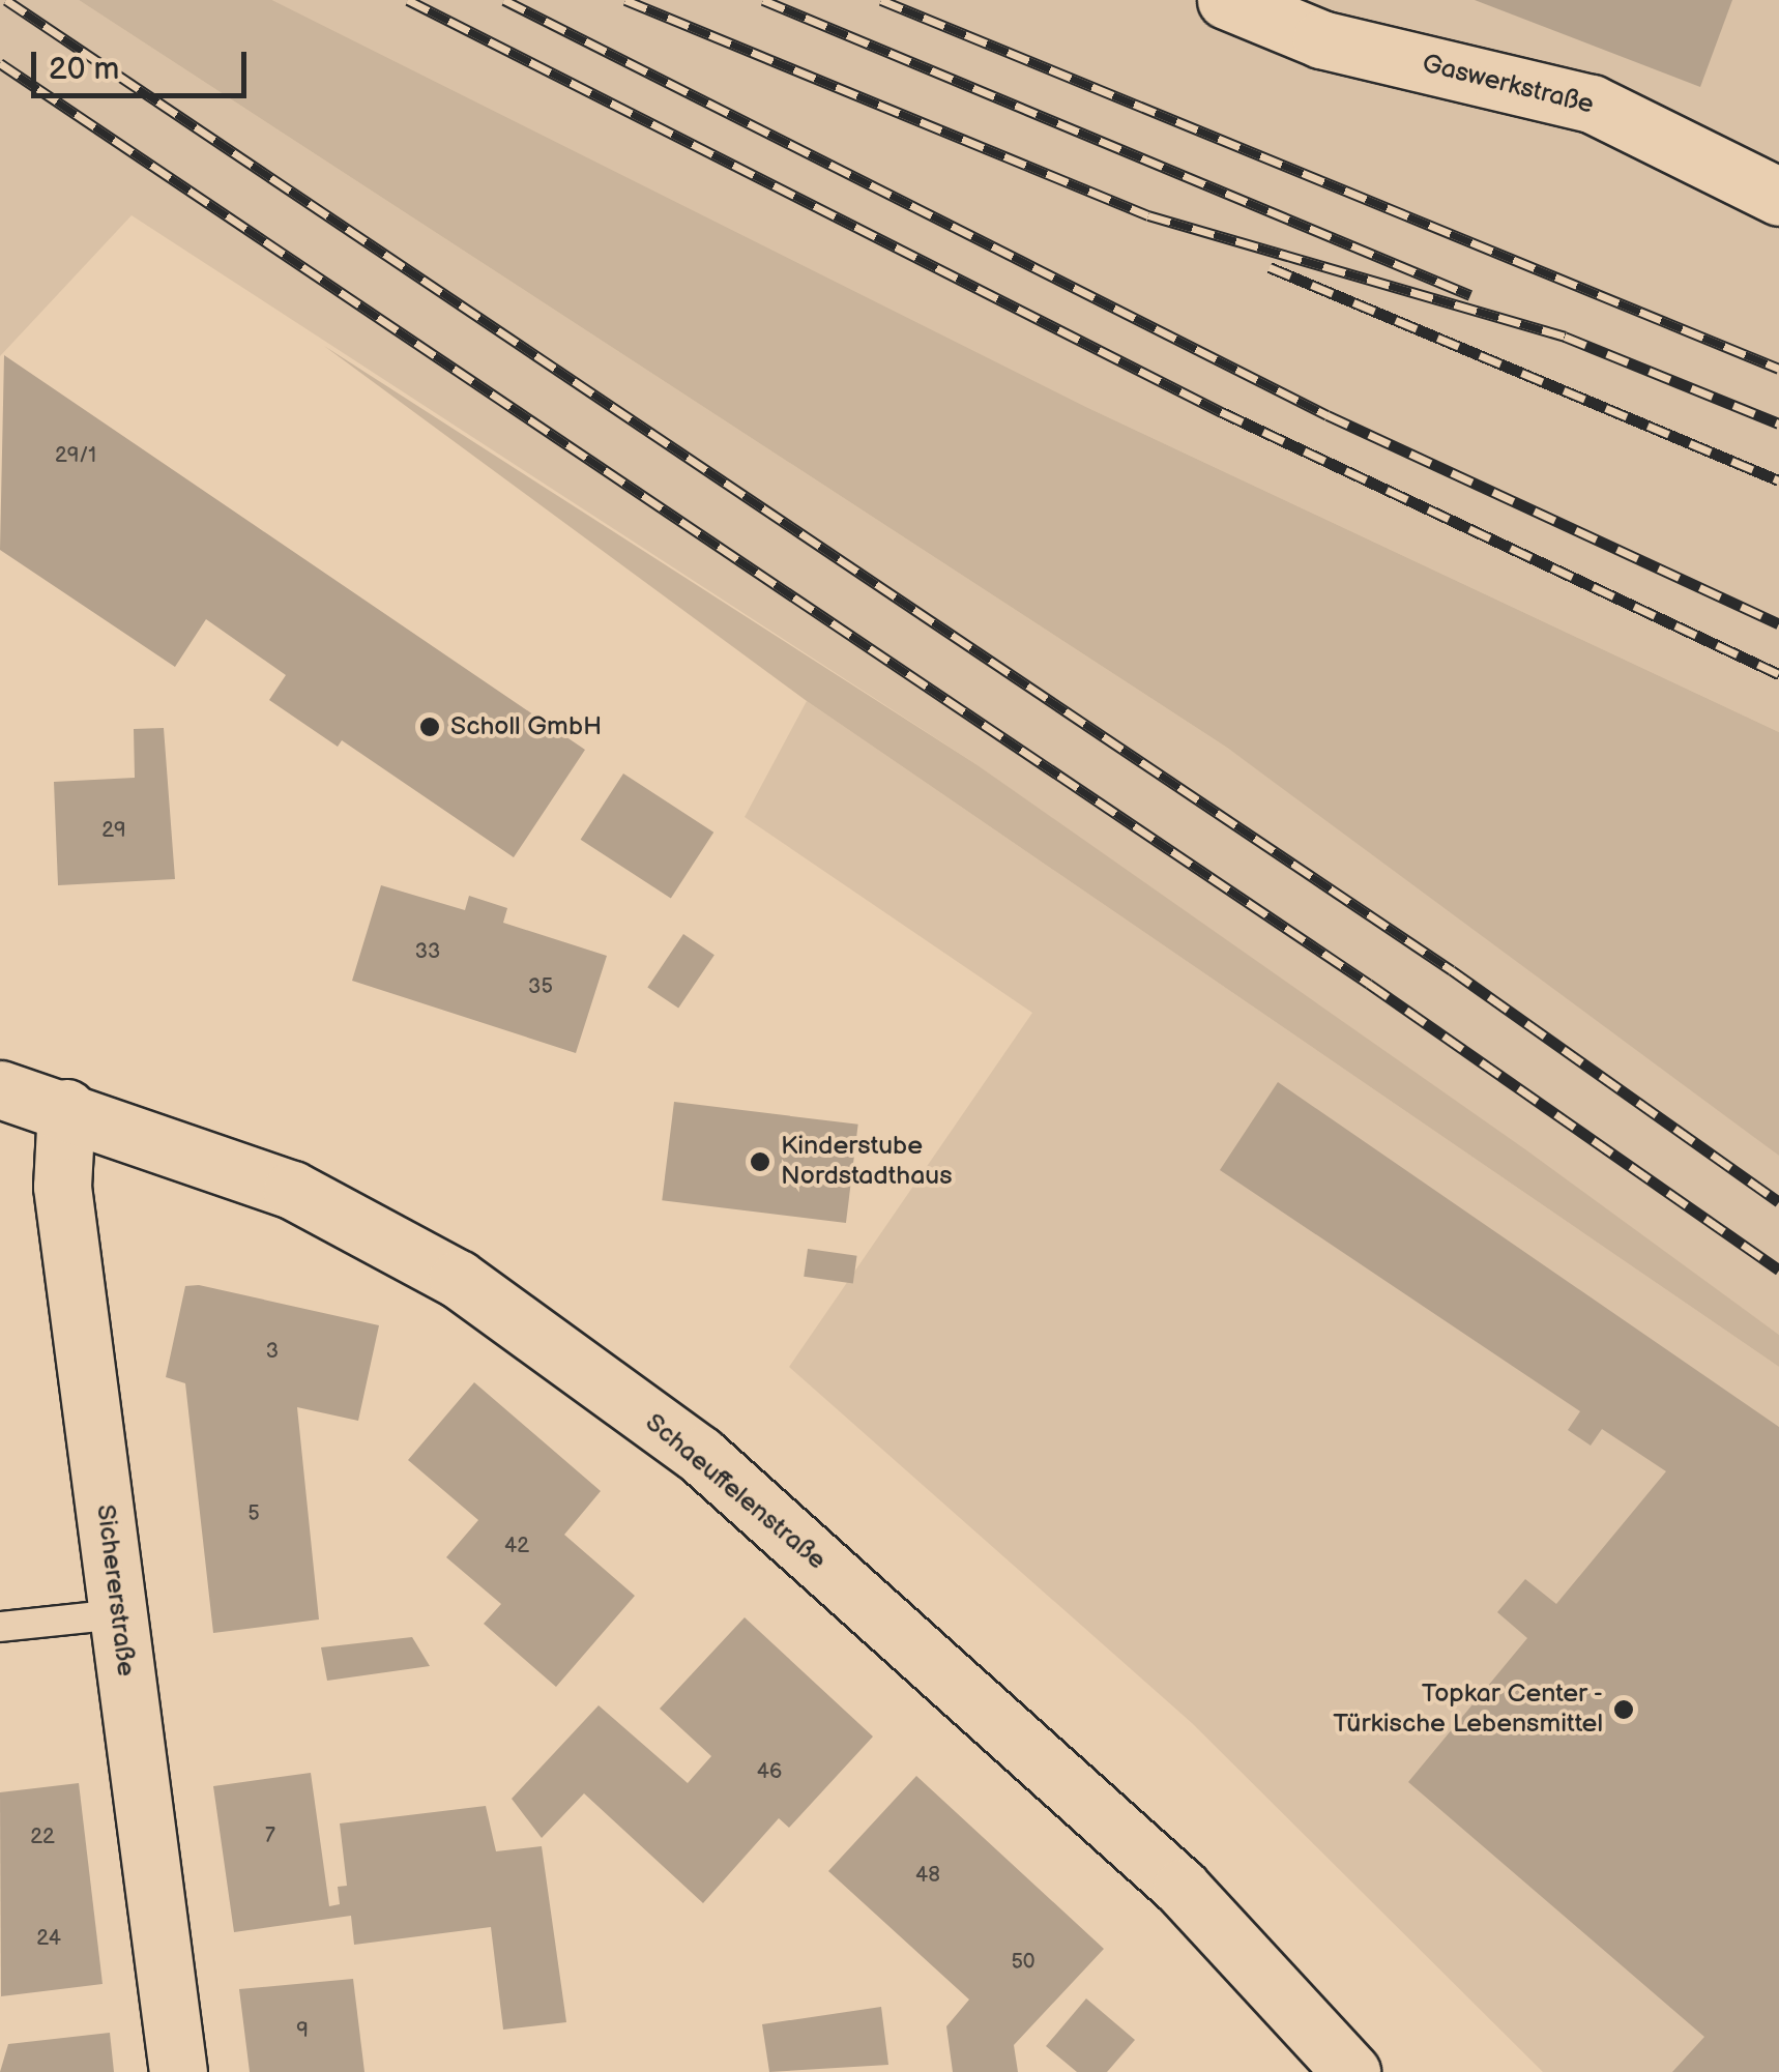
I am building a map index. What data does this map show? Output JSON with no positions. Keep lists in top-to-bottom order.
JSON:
{
  "streets": {
    "main road": ["Gaswerkstraße", "Schaeuffelenstraße", "Sichererstraße"]
  },
  "crossings": [
    ["Schaeuffelenstraße", "Sichererstraße"]
  ],
  "places": ["Scholl GmbH", "Kinderstube Nordstadthaus", "Topkar Center - Türkische Lebensmittel"],
  "house_numbers": [
    "29/1",
    "29",
    "33",
    "35",
    "3",
    "5",
    "42",
    "46",
    "7",
    "22",
    "48",
    "24",
    "50",
    "9"
  ],
  "scale_bar": "20 m"
}
